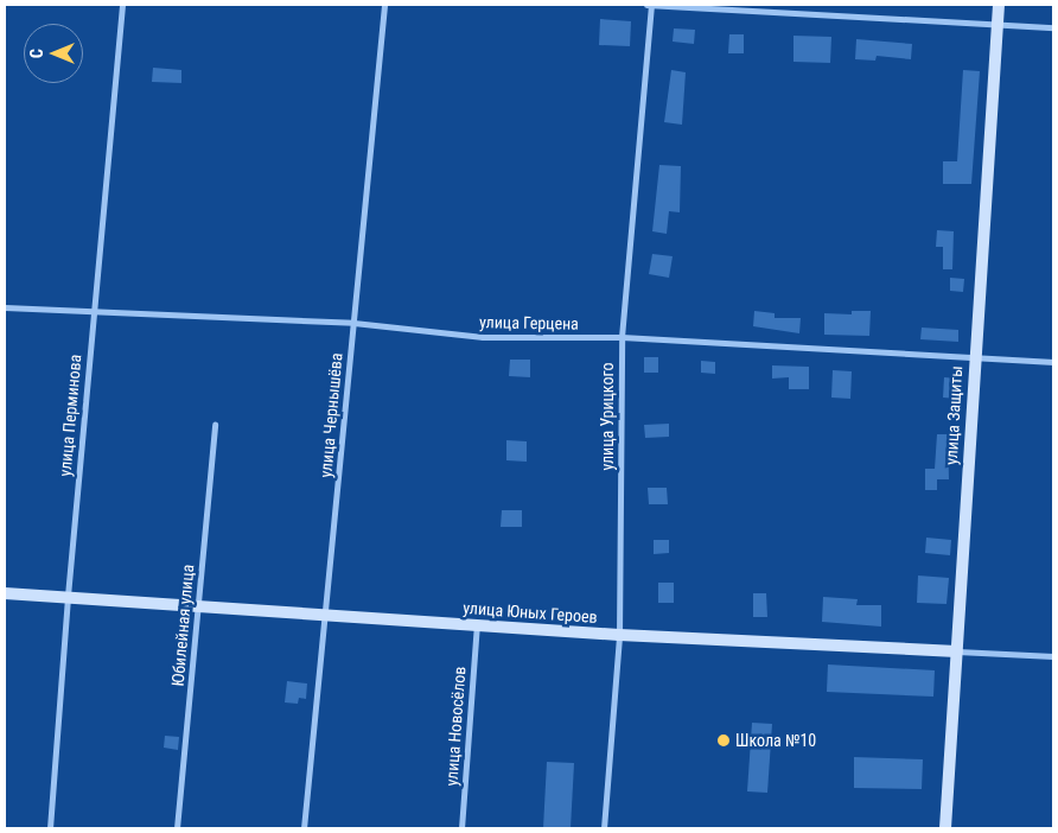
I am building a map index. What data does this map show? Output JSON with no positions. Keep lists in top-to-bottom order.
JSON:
{
  "streets": {
    "street": [
      "улица Герцена",
      "улица Перминова",
      "улица Чернышёва",
      "улица Защиты",
      "улица Урицкого",
      "улица Юных Героев",
      "Юбилейная улица",
      "улица Новосёлов"
    ]
  },
  "crossings": [
    ["улица Герцена", "улица Перминова"],
    ["улица Герцена", "улица Чернышёва"],
    ["улица Герцена", "улица Защиты"],
    ["улица Герцена", "улица Урицкого"],
    ["улица Перминова", "улица Юных Героев"],
    ["улица Чернышёва", "улица Юных Героев"],
    ["улица Защиты", "улица Юных Героев"],
    ["улица Урицкого", "улица Юных Героев"],
    ["улица Юных Героев", "Юбилейная улица"],
    ["улица Юных Героев", "улица Новосёлов"]
  ],
  "places": ["Школа №10"],
  "north": "left"
}
